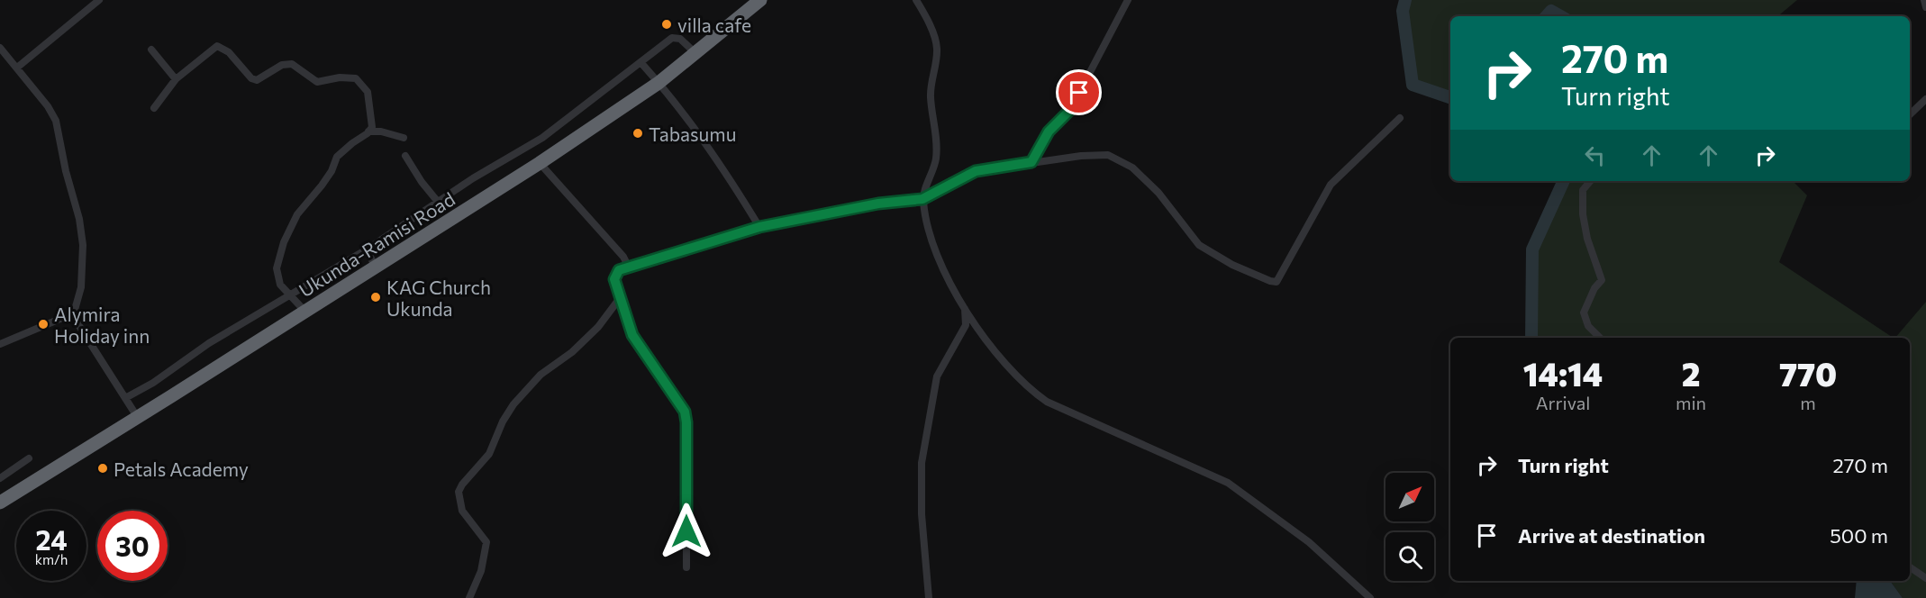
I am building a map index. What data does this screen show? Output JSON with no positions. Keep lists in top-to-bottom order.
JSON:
{
  "streets": {
    "highway": ["Ukunda-Ramisi Road"]
  },
  "places": [
    "villa cafe",
    "Tabasumu",
    "KAG Church Ukunda",
    "Alymira Holiday inn",
    "Petals Academy"
  ],
  "north": "top right",
  "page": {
    "turn": ["270 m", "Turn right"],
    "eta": [
      "14:14",
      "Arrival",
      "2",
      "min",
      "770",
      "m"
    ],
    "list": [
      {
        "name": "Turn right",
        "value": "270 m"
      },
      {
        "name": "Arrive at destination",
        "value": "500 m"
      }
    ],
    "speed": "24 km/h",
    "limit": "30"
  }
}
